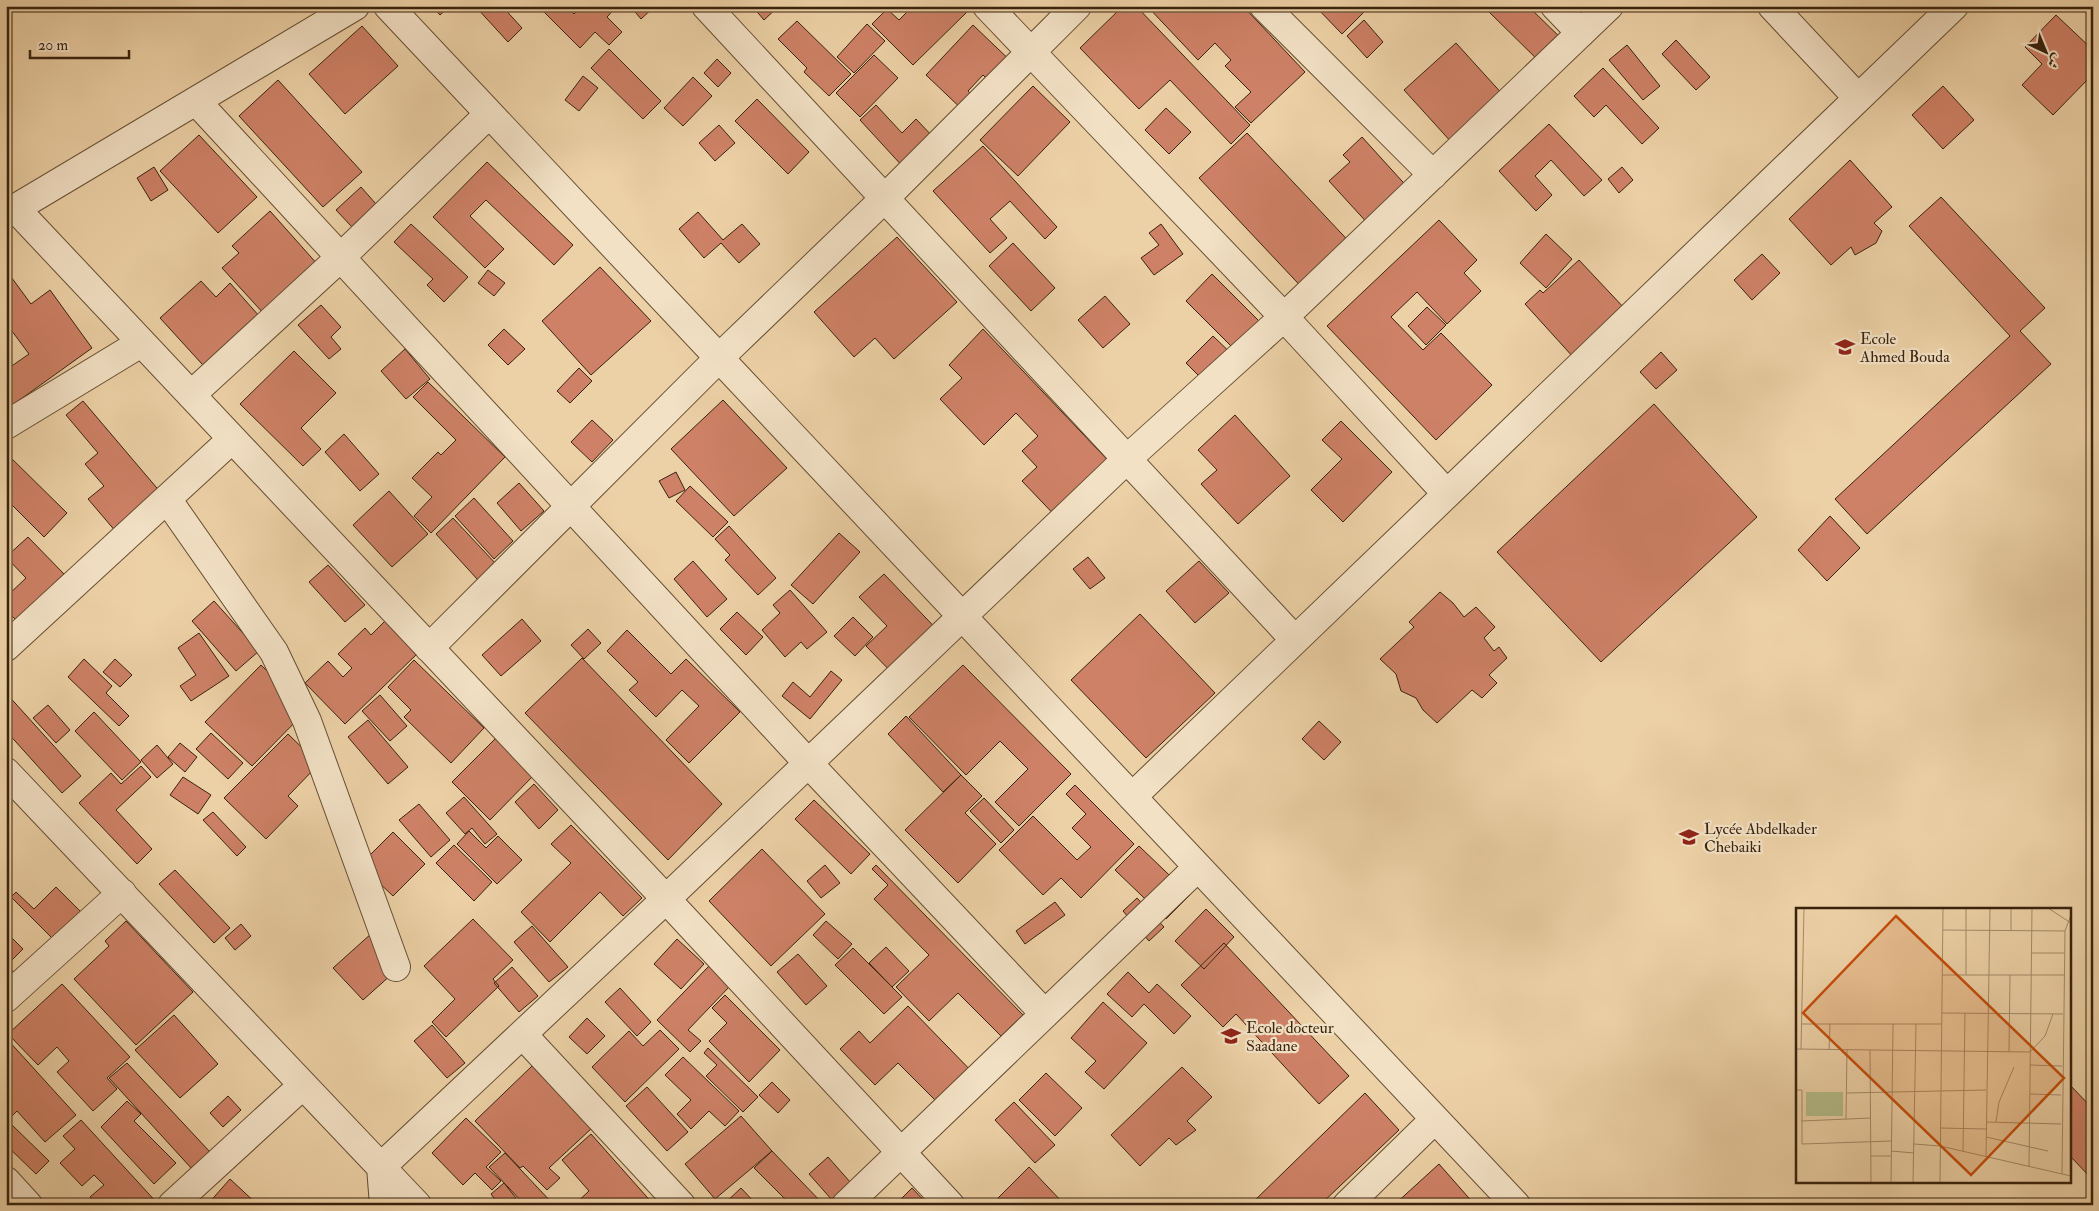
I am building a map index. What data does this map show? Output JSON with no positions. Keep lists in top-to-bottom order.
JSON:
{
  "places": {
    "school or university": ["Ecole Ahmed Bouda", "Lycée Abdelkader Chebaiki", "Ecole docteur Saadane"]
  },
  "scale_bar": "20 m",
  "north": "bottom right"
}
